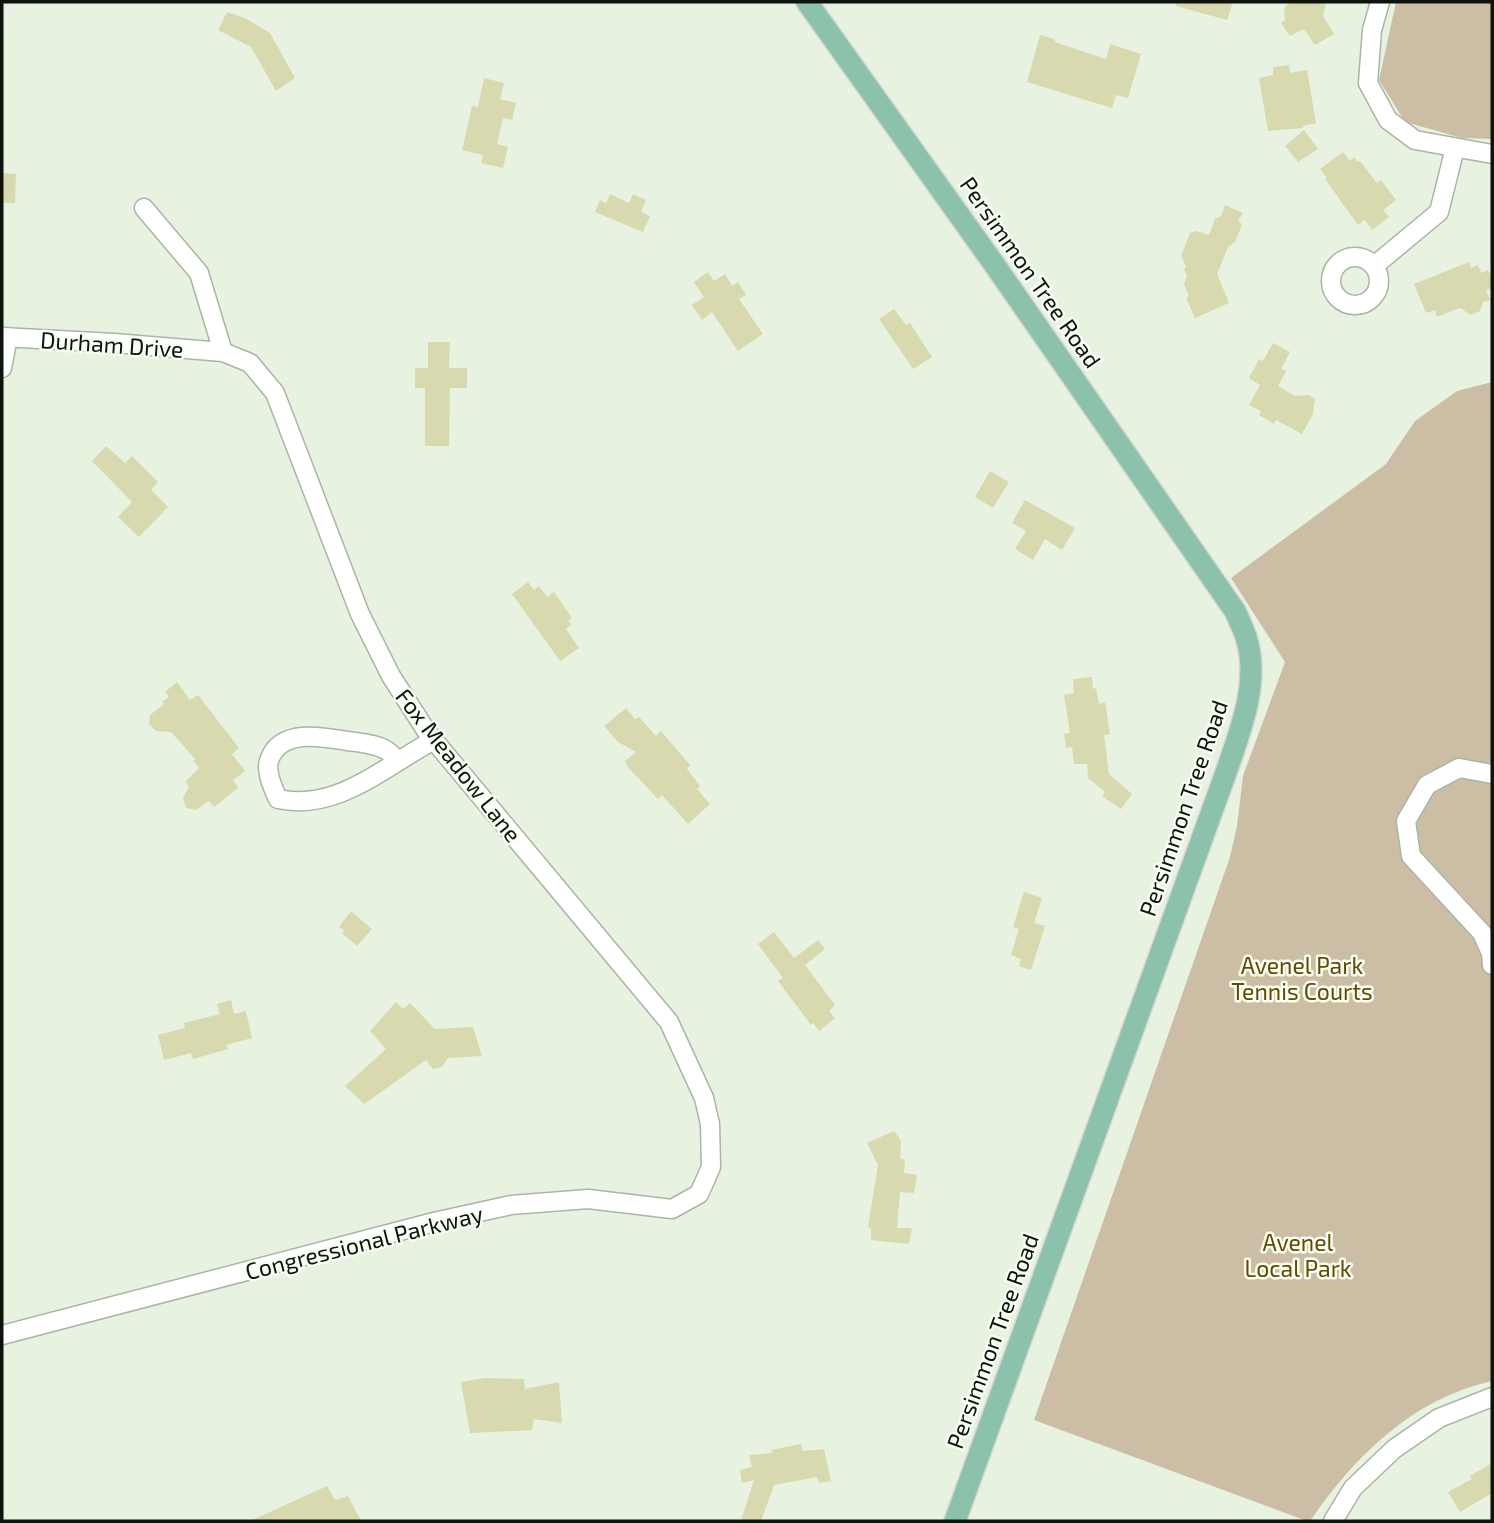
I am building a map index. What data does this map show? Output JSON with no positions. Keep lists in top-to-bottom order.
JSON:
{
  "streets": {
    "main road": ["Persimmon Tree Road"],
    "street": ["Durham Drive", "Fox Meadow Lane", "Congressional Parkway"]
  },
  "crossings": [
    ["Durham Drive", "Fox Meadow Lane"],
    ["Fox Meadow Lane", "Congressional Parkway"]
  ],
  "parks": ["Avenel Park Tennis Courts", "Avenel Local Park"]
}
